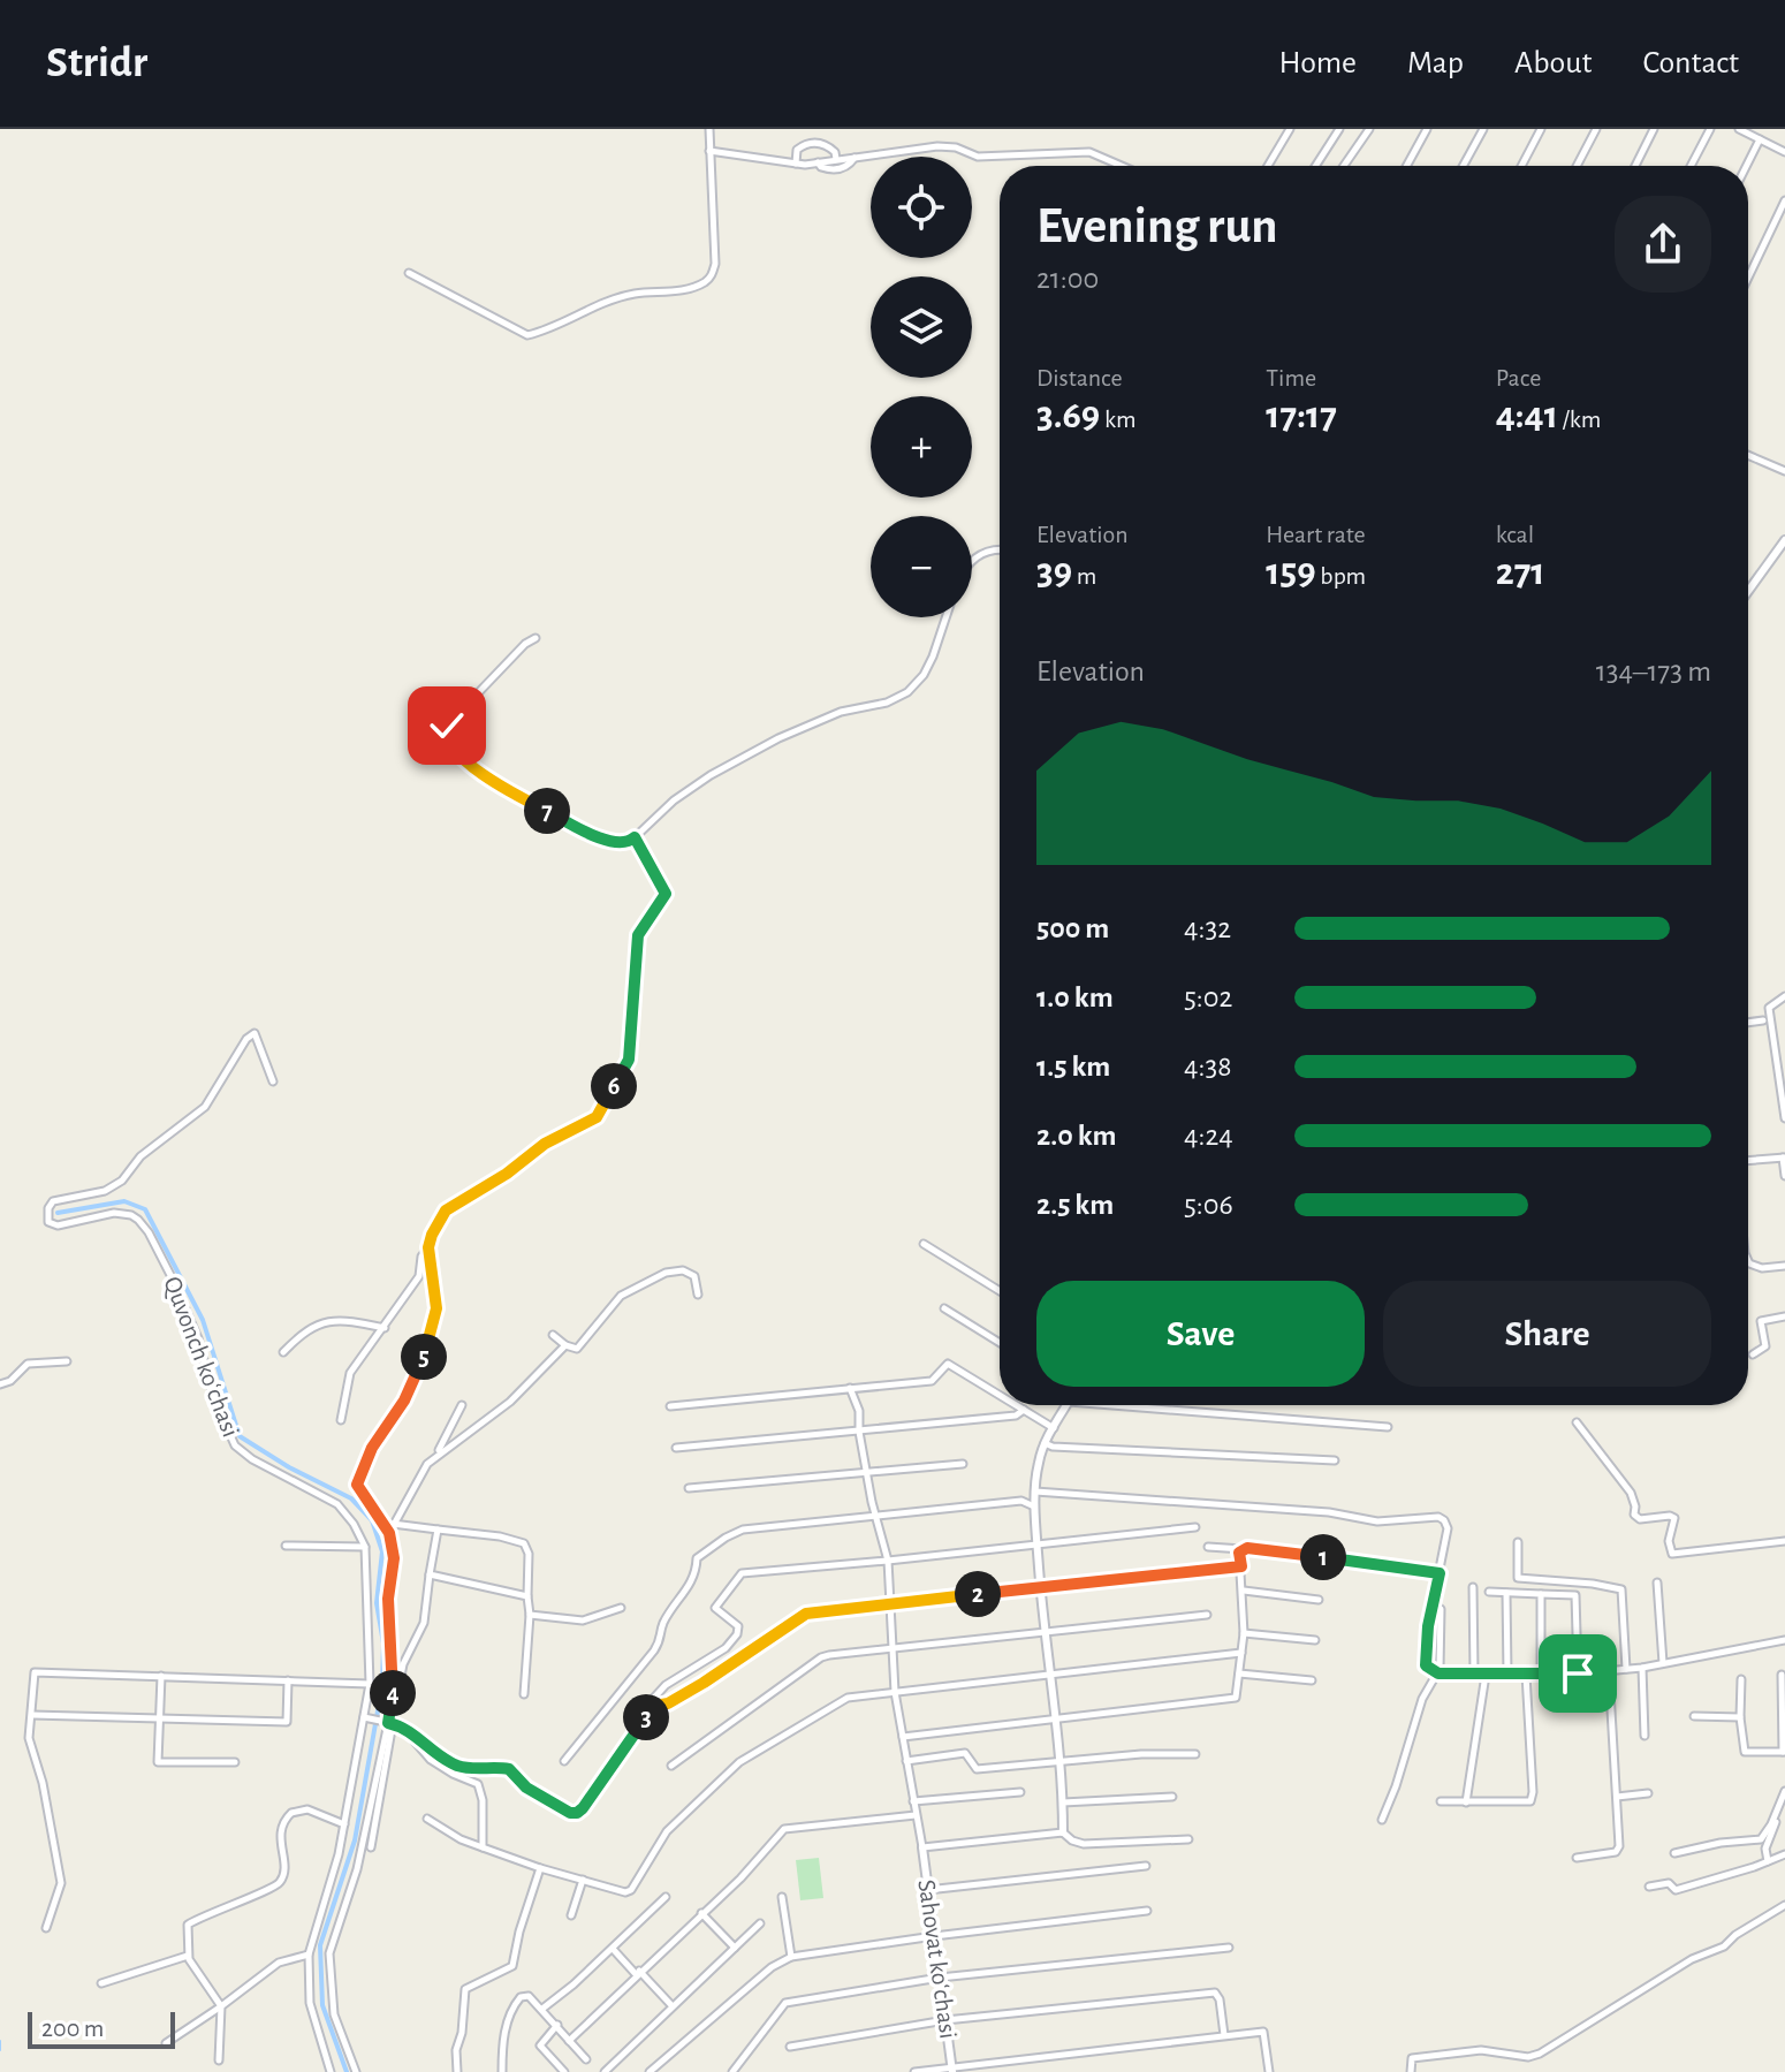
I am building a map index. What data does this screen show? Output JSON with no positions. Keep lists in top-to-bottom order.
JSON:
{
  "streets": {
    "street": ["Quvonch koʻchasi", "Sahovat koʻchasi"]
  },
  "scale_bar": "200 m",
  "page": {
    "header": "Stridr",
    "nav": [
      "Home",
      "Map",
      "About",
      "Contact"
    ],
    "map_buttons": ["+", "−"],
    "heading": ["Evening run", "21:00"],
    "stats": [
      ["Distance", "3.69 km"],
      ["Time", "17:17"],
      ["Pace", "4:41 /km"],
      ["Elevation", "39 m"],
      ["Heart rate", "159 bpm"],
      ["kcal", "271"]
    ],
    "chart": ["Elevation", "134–173 m"],
    "pins": [
      "7",
      "6",
      "5",
      "1",
      "2",
      "4",
      "3"
    ],
    "list": [
      {
        "name": "500 m",
        "note": "4:32"
      },
      {
        "name": "1.0 km",
        "note": "5:02"
      },
      {
        "name": "1.5 km",
        "note": "4:38"
      },
      {
        "name": "2.0 km",
        "note": "4:24"
      },
      {
        "name": "2.5 km",
        "note": "5:06"
      }
    ],
    "buttons": ["Save", "Share"],
    "scale": "200 m"
  }
}
